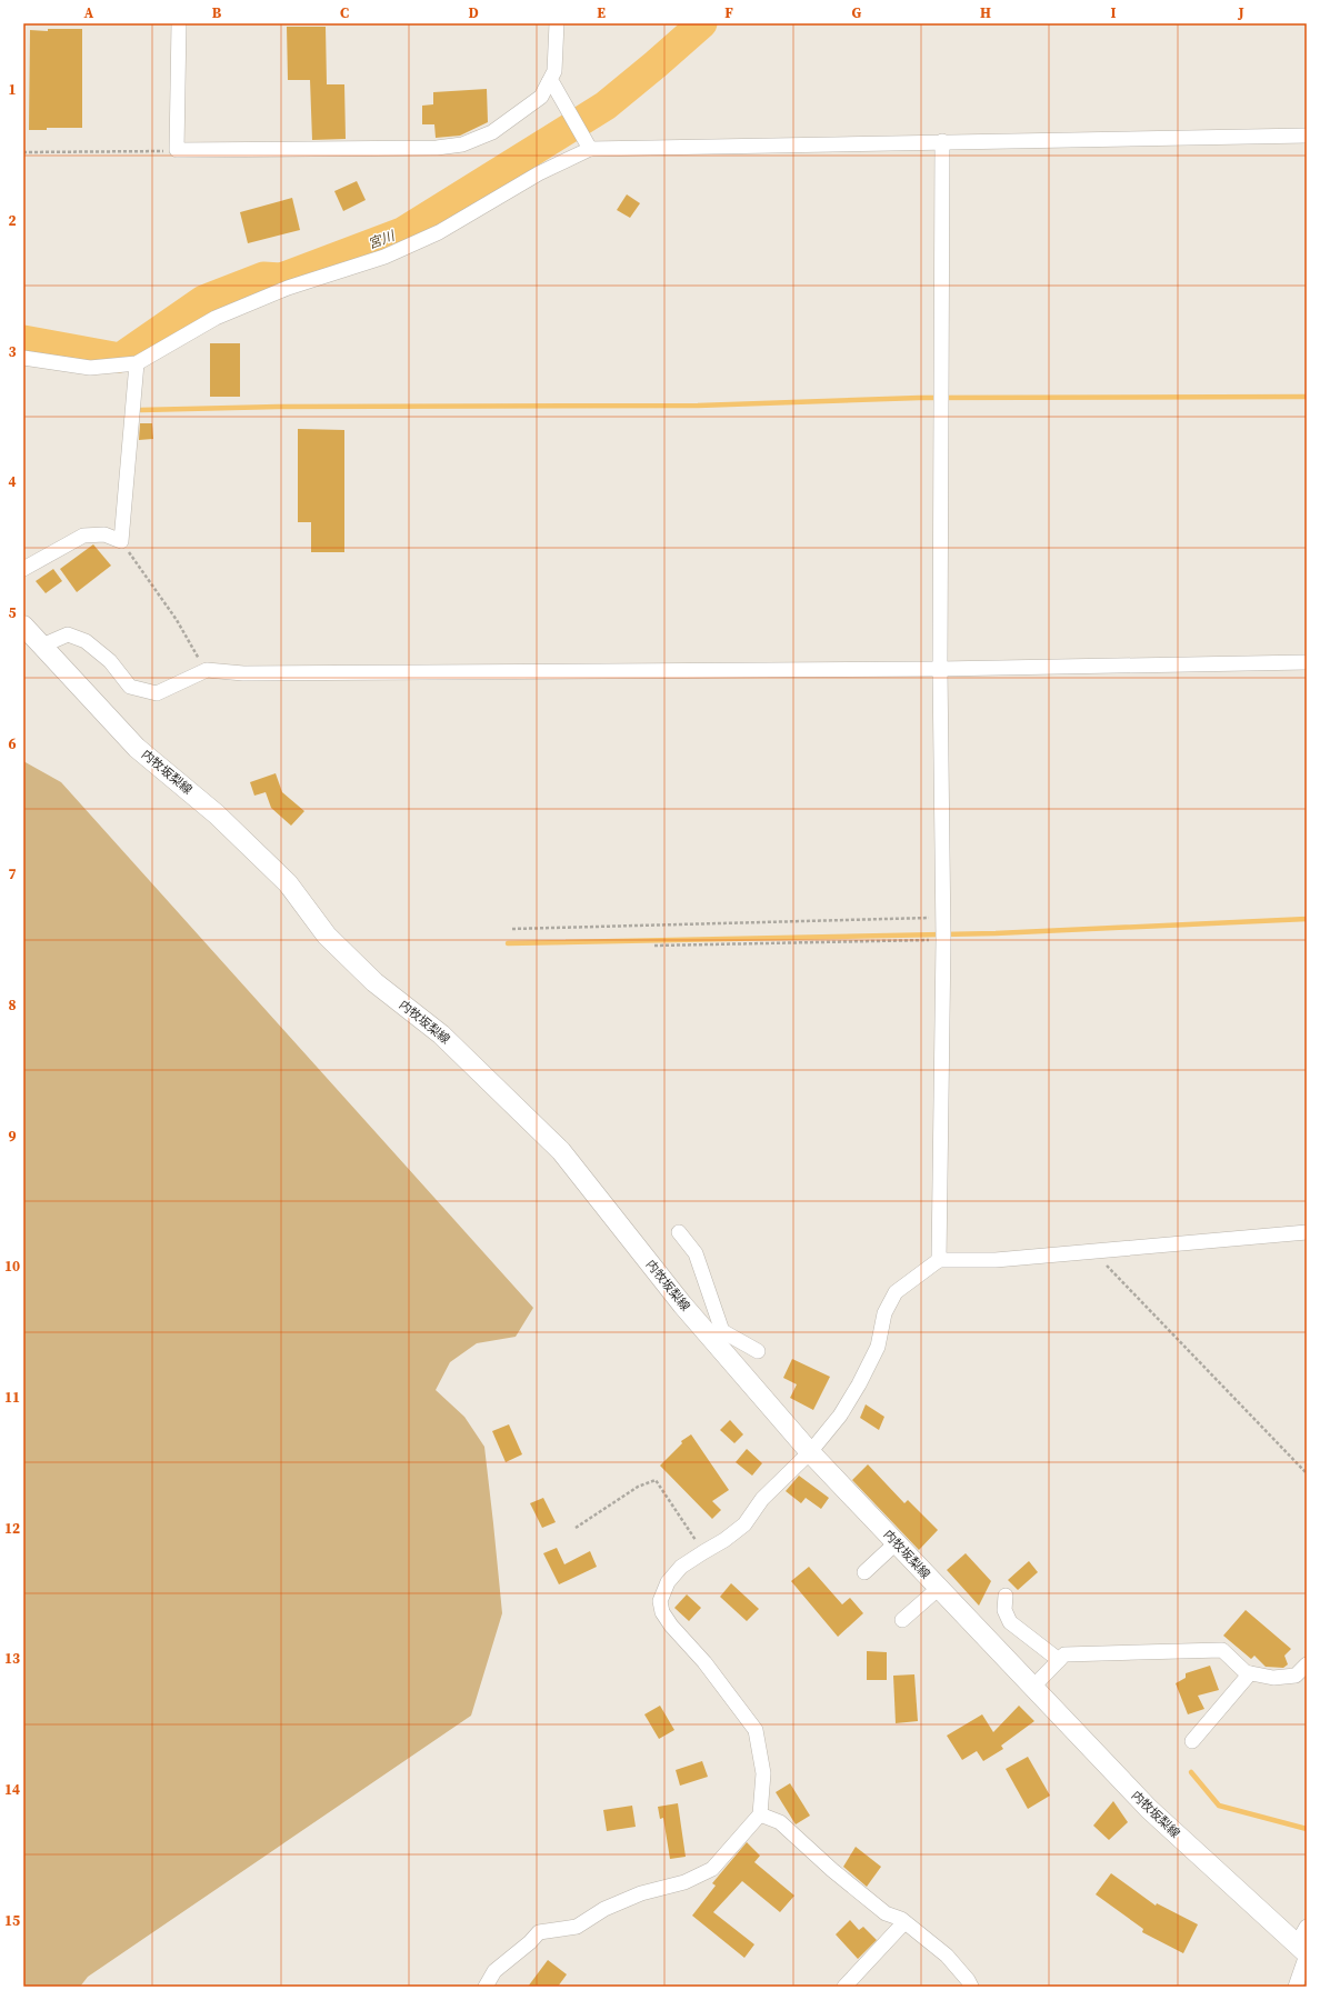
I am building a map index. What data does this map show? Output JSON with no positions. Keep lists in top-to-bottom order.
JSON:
{
  "streets": {
    "main road": ["内牧坂梨線"]
  },
  "water": ["宮川"],
  "grid": {
    "columns": [
      "A",
      "B",
      "C",
      "D",
      "E",
      "F",
      "G",
      "H",
      "I",
      "J"
    ],
    "rows": [
      "1",
      "2",
      "3",
      "4",
      "5",
      "6",
      "7",
      "8",
      "9",
      "10",
      "11",
      "12",
      "13",
      "14",
      "15"
    ]
  }
}
